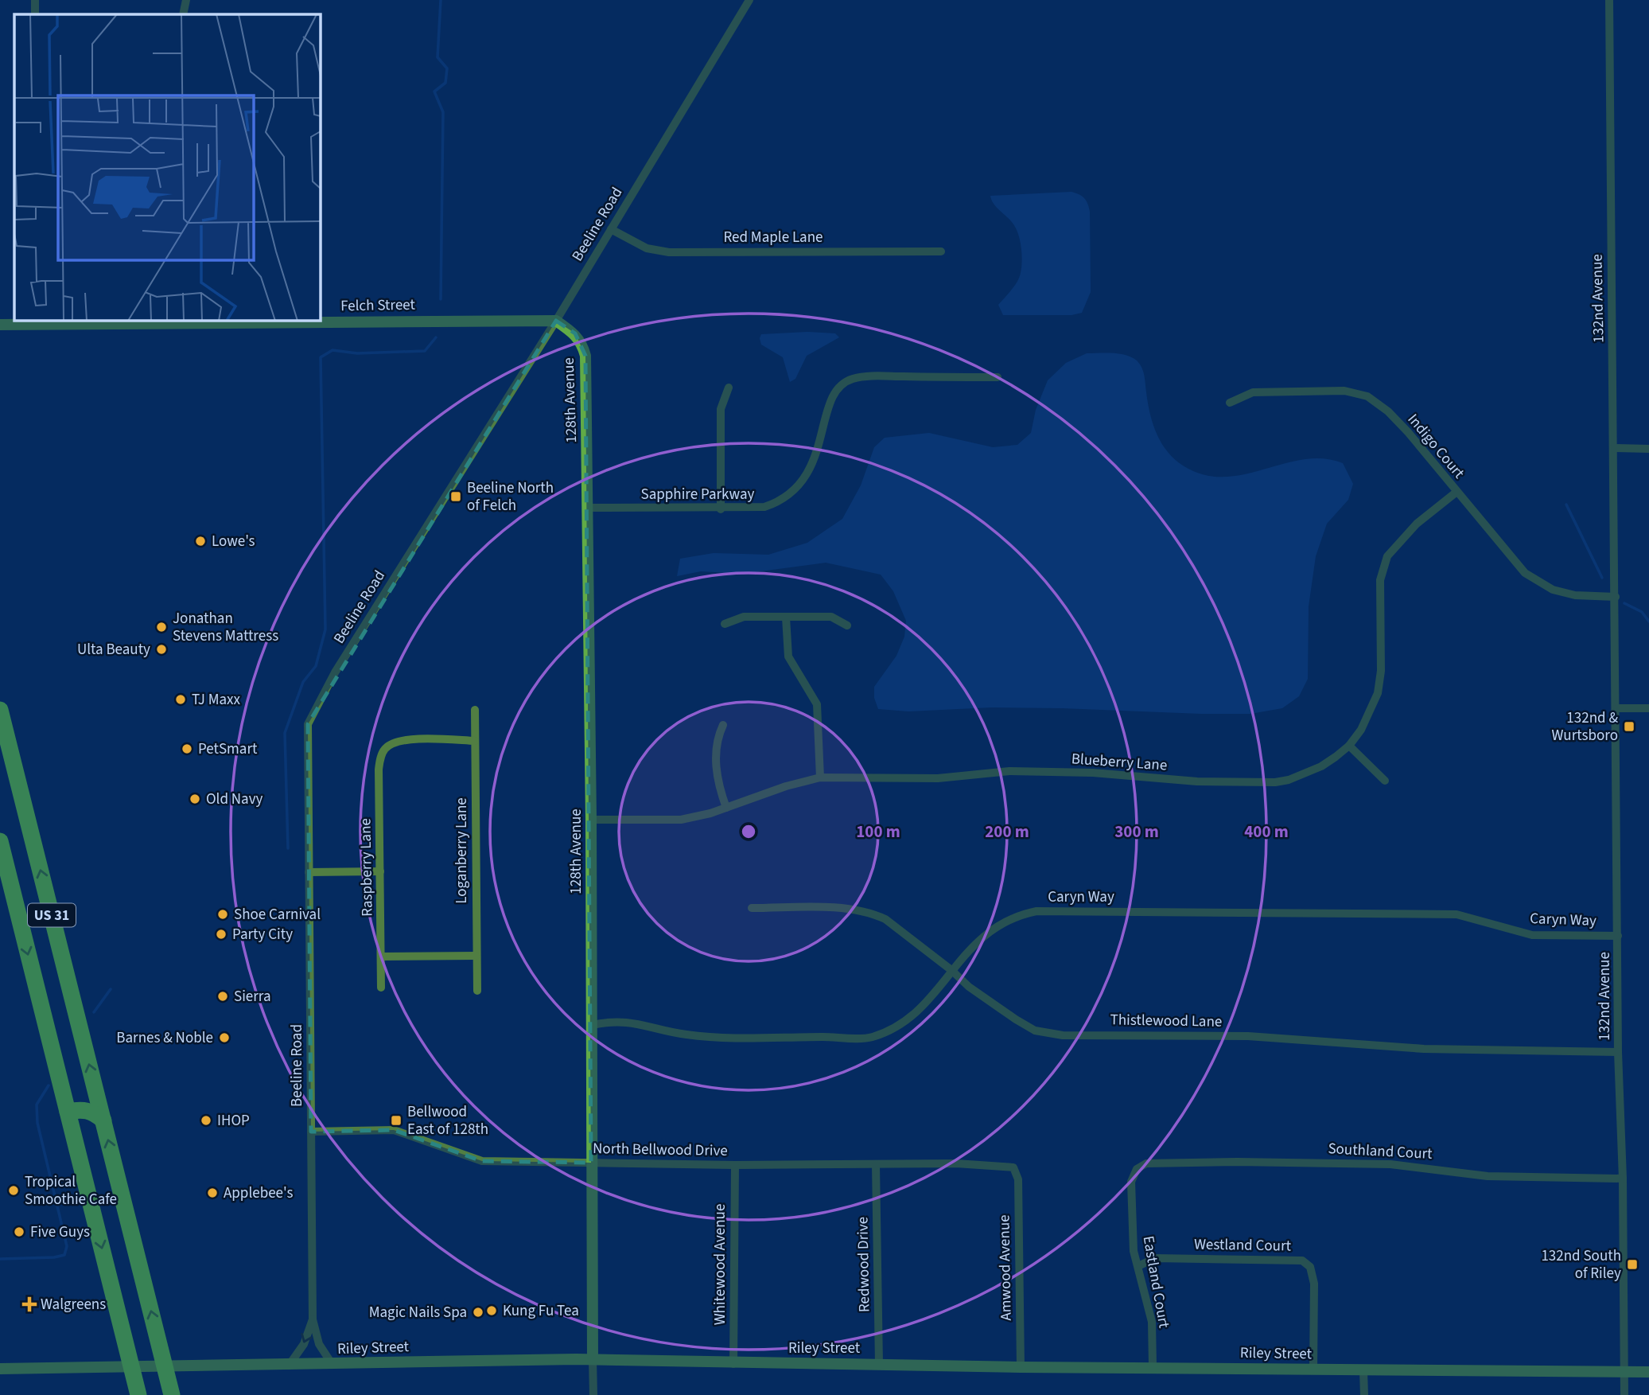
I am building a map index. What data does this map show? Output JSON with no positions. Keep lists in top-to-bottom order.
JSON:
{
  "streets": {
    "highway": ["US 31"],
    "main road": ["Felch Street", "128th Avenue", "Riley Street"],
    "street": [
      "Beeline Road",
      "Red Maple Lane",
      "132nd Avenue",
      "Indigo Court",
      "Sapphire Parkway",
      "Blueberry Lane",
      "Loganberry Lane",
      "Raspberry Lane",
      "Caryn Way",
      "Thistlewood Lane",
      "North Bellwood Drive",
      "Southland Court",
      "Westland Court",
      "Whitewood Avenue",
      "Redwood Drive",
      "Amwood Avenue",
      "Eastland Court"
    ]
  },
  "crossings": [
    ["Beeline Road", "Red Maple Lane"],
    ["Beeline Road", "Felch Street"],
    ["Beeline Road", "128th Avenue"],
    ["Beeline Road", "North Bellwood Drive"],
    ["Beeline Road", "Riley Street"],
    ["132nd Avenue", "Indigo Court"],
    ["132nd Avenue", "Caryn Way"],
    ["132nd Avenue", "Thistlewood Lane"],
    ["132nd Avenue", "Southland Court"],
    ["132nd Avenue", "Riley Street"],
    ["Felch Street", "128th Avenue"],
    ["128th Avenue", "Sapphire Parkway"],
    ["128th Avenue", "Blueberry Lane"],
    ["128th Avenue", "Caryn Way"],
    ["128th Avenue", "North Bellwood Drive"],
    ["128th Avenue", "Riley Street"],
    ["Indigo Court", "Blueberry Lane"],
    ["Loganberry Lane", "Raspberry Lane"],
    ["Caryn Way", "Thistlewood Lane"],
    ["US 31", "Riley Street"],
    ["North Bellwood Drive", "Whitewood Avenue"],
    ["North Bellwood Drive", "Redwood Drive"],
    ["North Bellwood Drive", "Amwood Avenue"],
    ["Southland Court", "Eastland Court"],
    ["Westland Court", "Eastland Court"],
    ["Westland Court", "Riley Street"],
    ["Whitewood Avenue", "Riley Street"],
    ["Redwood Drive", "Riley Street"],
    ["Amwood Avenue", "Riley Street"],
    ["Eastland Court", "Riley Street"]
  ],
  "places": {
    "transit": [
      "Beeline North of Felch",
      "132nd & Wurtsboro",
      "Bellwood East of 128th",
      "132nd South of Riley"
    ],
    "other": [
      "Lowe's",
      "Jonathan Stevens Mattress",
      "Ulta Beauty",
      "TJ Maxx",
      "PetSmart",
      "Old Navy",
      "Shoe Carnival",
      "Party City",
      "Sierra",
      "Barnes & Noble",
      "IHOP",
      "Tropical Smoothie Cafe",
      "Applebee's",
      "Five Guys",
      "Kung Fu Tea",
      "Magic Nails Spa"
    ],
    "health": ["Walgreens"]
  },
  "rings": [
    "100 m",
    "200 m",
    "300 m",
    "400 m"
  ]
}
